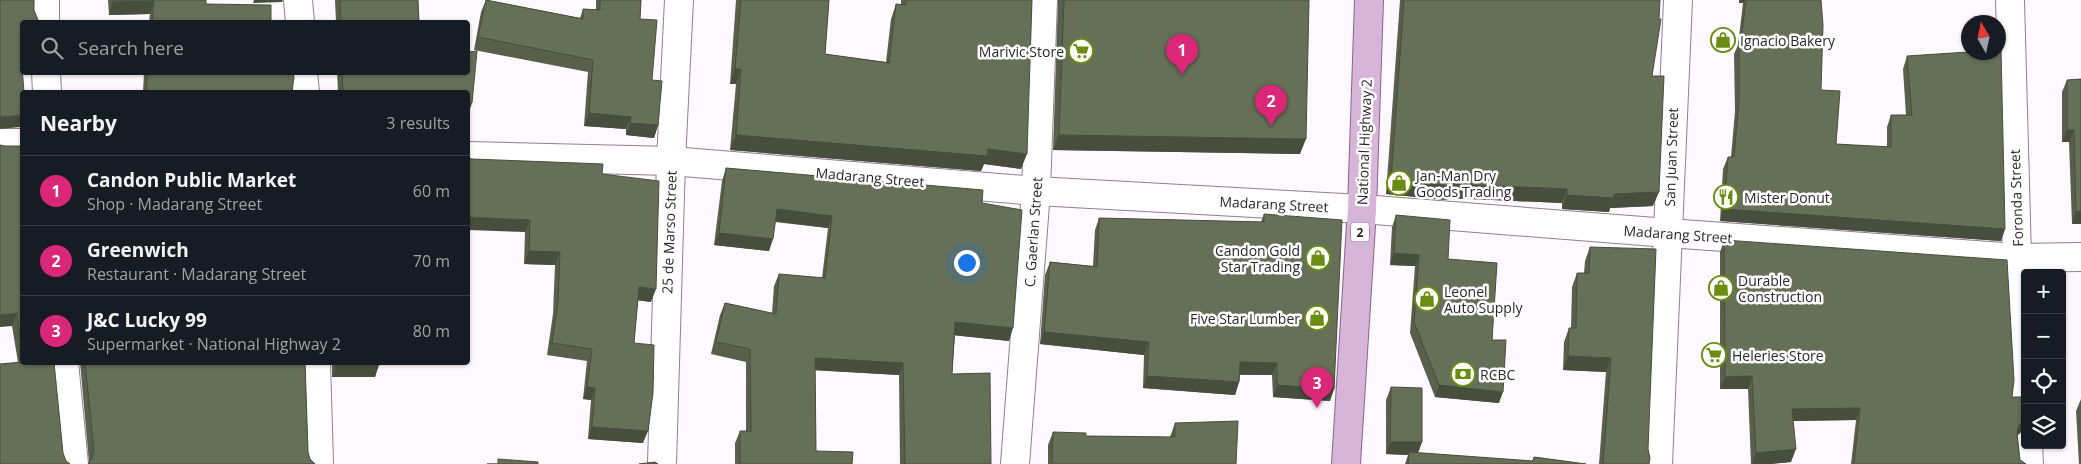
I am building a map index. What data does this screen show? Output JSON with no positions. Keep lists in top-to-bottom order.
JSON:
{
  "streets": {
    "main road": ["National Highway 2", "2"],
    "street": [
      "San Juan Street",
      "Madarang Street",
      "Foronda Street",
      "25 de Marso Street",
      "C. Gaerlan Street"
    ]
  },
  "crossings": [
    ["National Highway 2", "Madarang Street"],
    ["San Juan Street", "Madarang Street"],
    ["Madarang Street", "Foronda Street"],
    ["Madarang Street", "25 de Marso Street"],
    ["Madarang Street", "C. Gaerlan Street"]
  ],
  "places": {
    "shop": [
      "Ignacio Bakery",
      "Jan-Man Dry Goods Trading",
      "Candon Gold Star Trading",
      "Durable Construction",
      "Leonel Auto Supply",
      "Five Star Lumber"
    ],
    "supermarket": ["Marivic Store", "Heleries Store"],
    "restaurant": ["Mister Donut"],
    "bank": ["RCBC"]
  },
  "north": "top",
  "page": {
    "search": "Search here",
    "pins": ["1", "2", "3"],
    "heading": ["Nearby", "3 results"],
    "list": [
      {
        "mark": "1",
        "name": "Candon Public Market",
        "note": "Shop · Madarang Street",
        "value": "60 m"
      },
      {
        "mark": "2",
        "name": "Greenwich",
        "note": "Restaurant · Madarang Street",
        "value": "70 m"
      },
      {
        "mark": "3",
        "name": "J&C Lucky 99",
        "note": "Supermarket · National Highway 2",
        "value": "80 m"
      }
    ],
    "map_buttons": ["+", "−"]
  }
}
